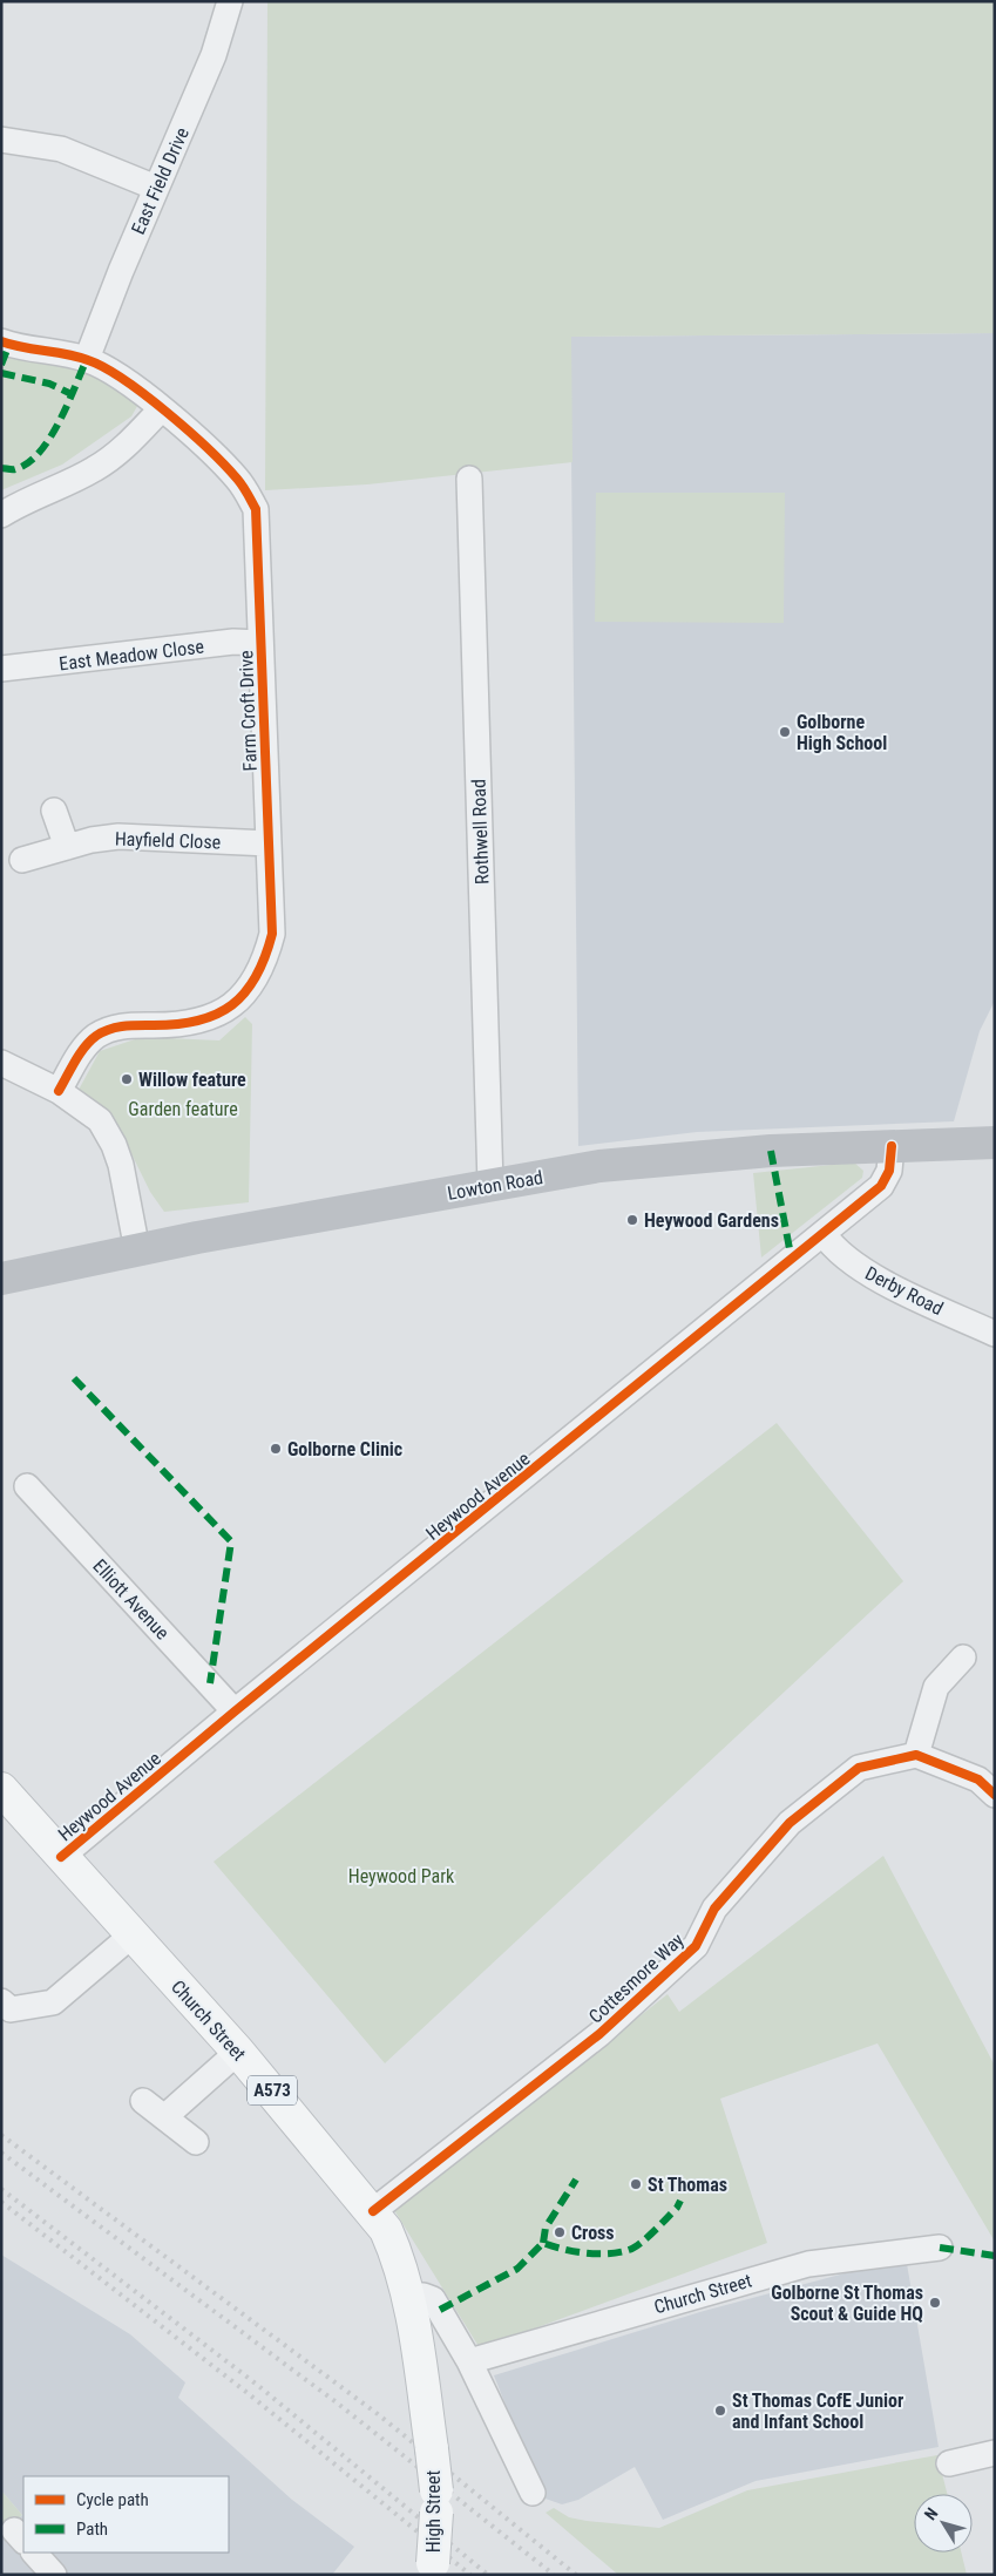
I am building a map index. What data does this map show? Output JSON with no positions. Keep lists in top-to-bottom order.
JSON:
{
  "streets": {
    "main road": [
      "Lowton Road",
      "Church Street",
      "A573",
      "High Street"
    ],
    "street": [
      "East Field Drive",
      "East Meadow Close",
      "Farm Croft Drive",
      "Rothwell Road",
      "Hayfield Close",
      "Derby Road",
      "Heywood Avenue",
      "Elliott Avenue",
      "Cottesmore Way"
    ]
  },
  "crossings": [
    ["East Field Drive", "Farm Croft Drive"],
    ["East Meadow Close", "Farm Croft Drive"],
    ["Farm Croft Drive", "Hayfield Close"],
    ["Rothwell Road", "Lowton Road"],
    ["Lowton Road", "Heywood Avenue"],
    ["Derby Road", "Heywood Avenue"],
    ["Heywood Avenue", "Elliott Avenue"],
    ["Heywood Avenue", "Church Street"],
    ["Cottesmore Way", "Church Street"],
    ["Church Street", "High Street"]
  ],
  "parks": ["Garden feature", "Heywood Park"],
  "places": [
    "Golborne High School",
    "Willow feature",
    "Heywood Gardens",
    "Golborne Clinic",
    "St Thomas",
    "Cross",
    "Golborne St Thomas Scout & Guide HQ",
    "St Thomas CofE Junior and Infant School"
  ],
  "legend": ["Cycle path", "Path"],
  "north": "top left"
}
